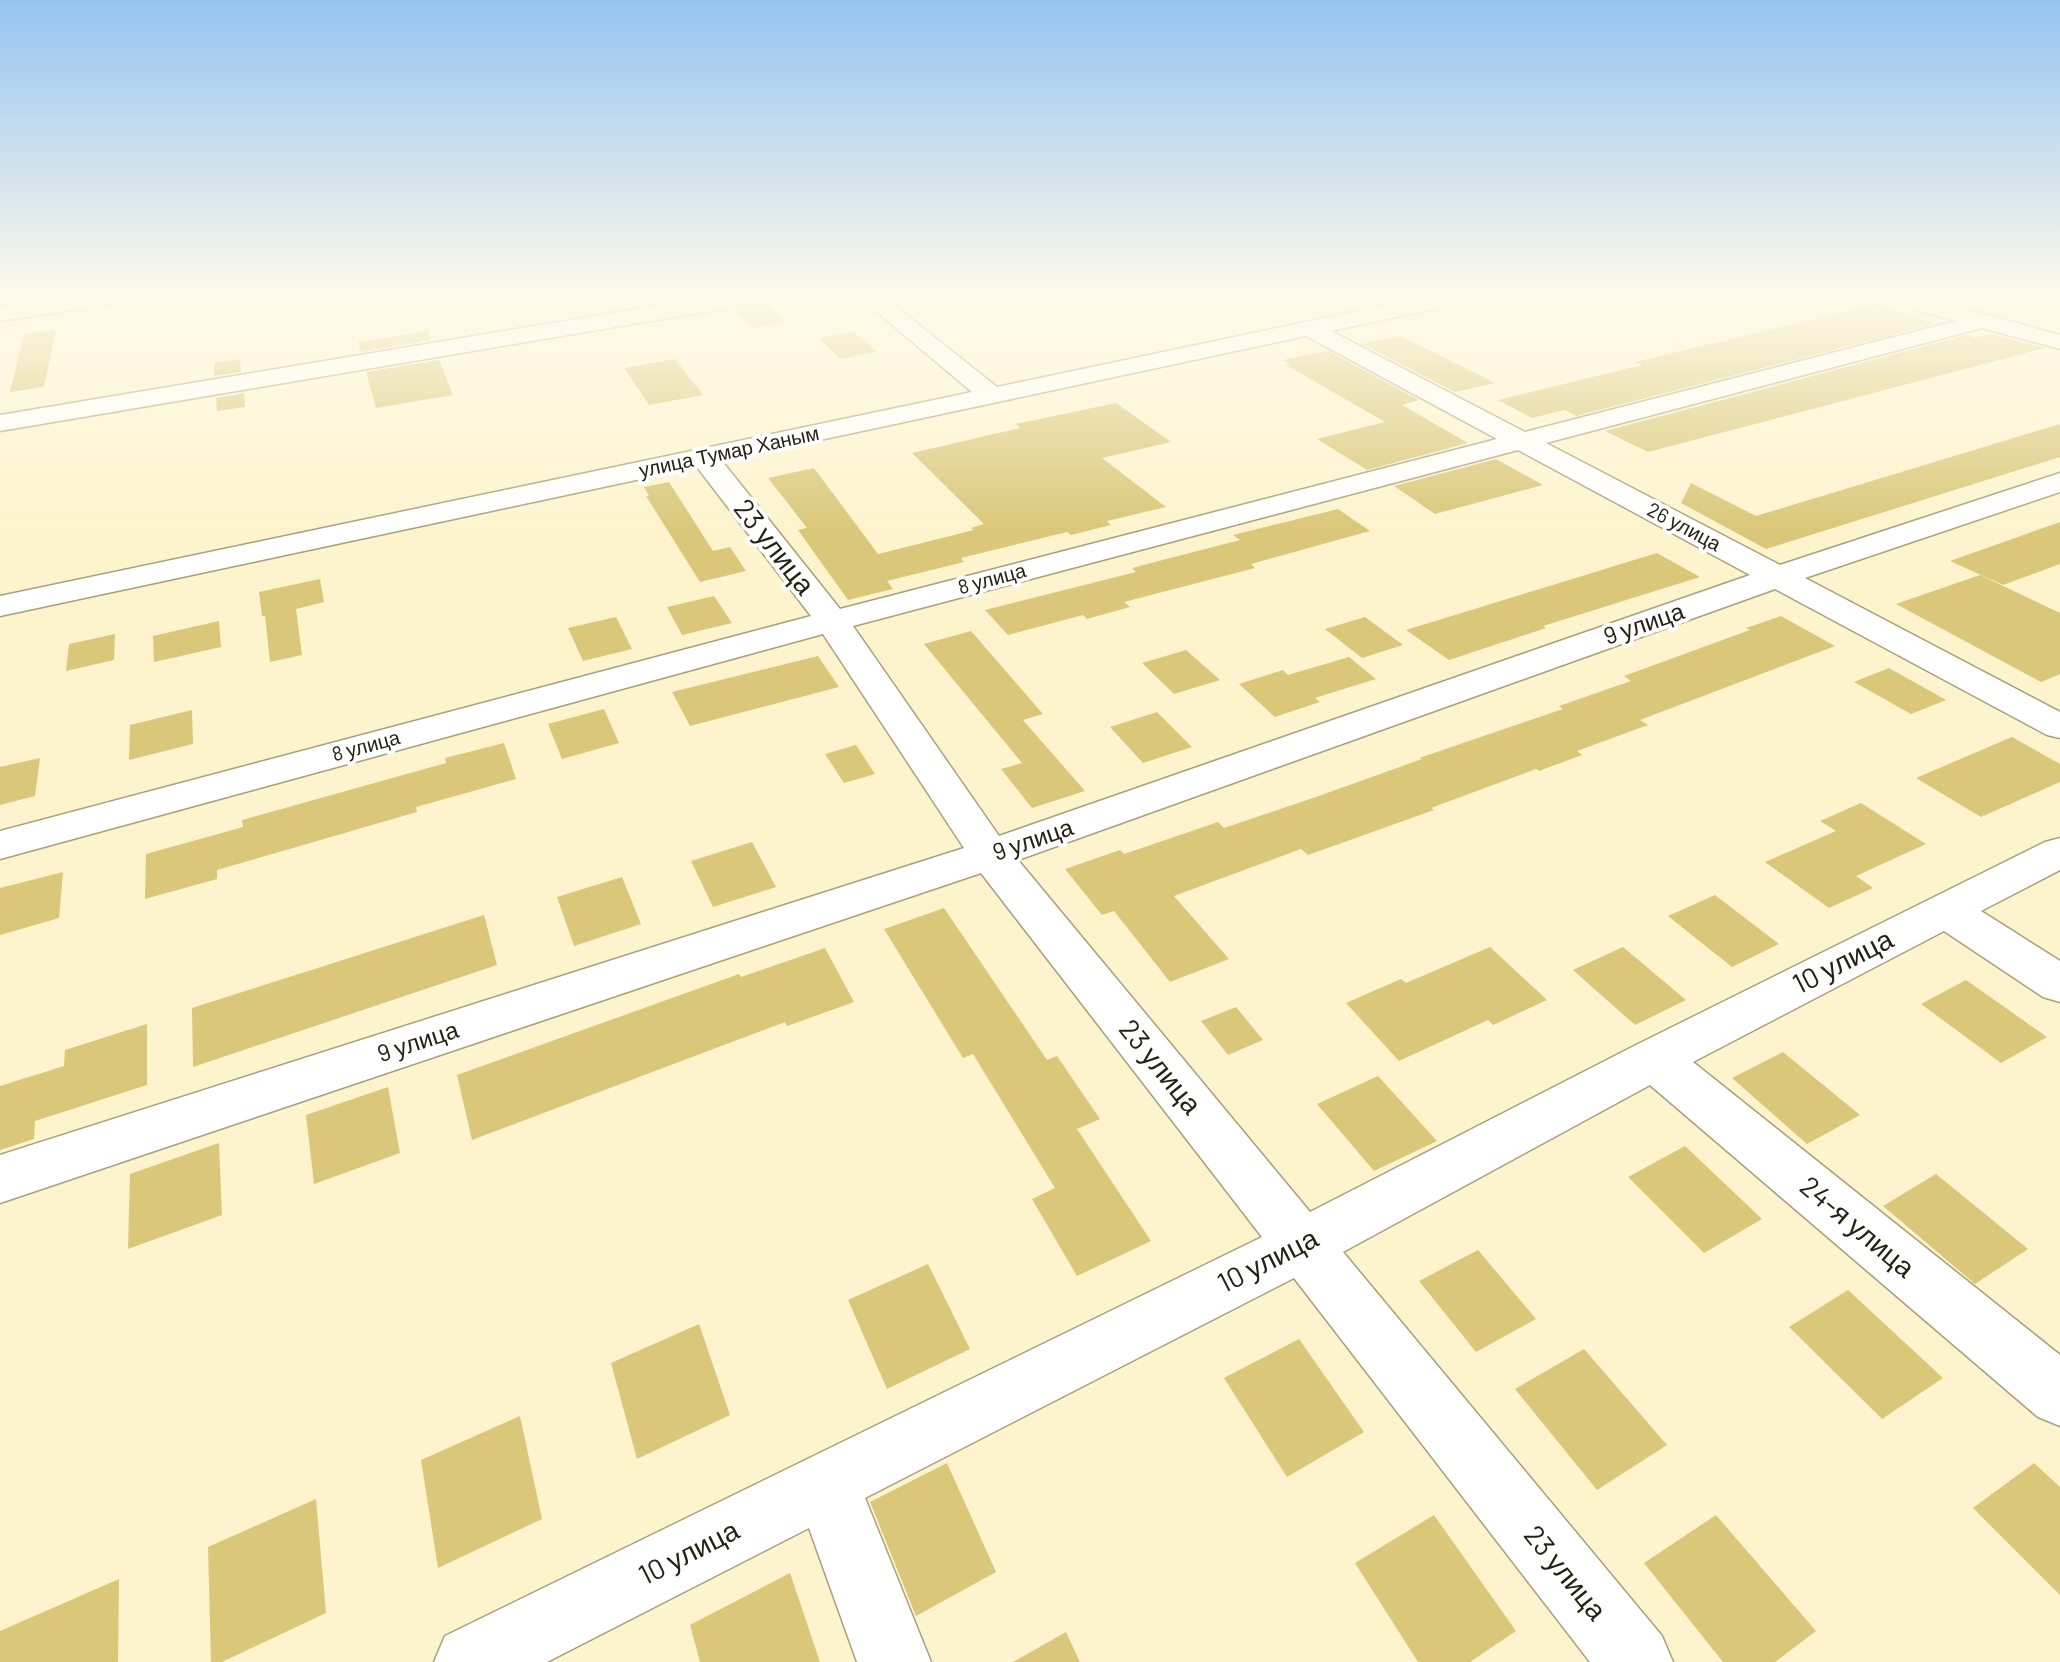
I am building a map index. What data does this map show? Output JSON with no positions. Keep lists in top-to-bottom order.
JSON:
{
  "streets": {
    "street": [
      "улица Тумар Ханым",
      "26 улица",
      "23 улица",
      "8 улица",
      "9 улица",
      "10 улица",
      "24-я улица"
    ]
  },
  "crossings": [
    ["улица Тумар Ханым", "23 улица"],
    ["26 улица", "8 улица"],
    ["26 улица", "9 улица"],
    ["23 улица", "8 улица"],
    ["23 улица", "9 улица"],
    ["23 улица", "10 улица"],
    ["10 улица", "24-я улица"]
  ]
}
